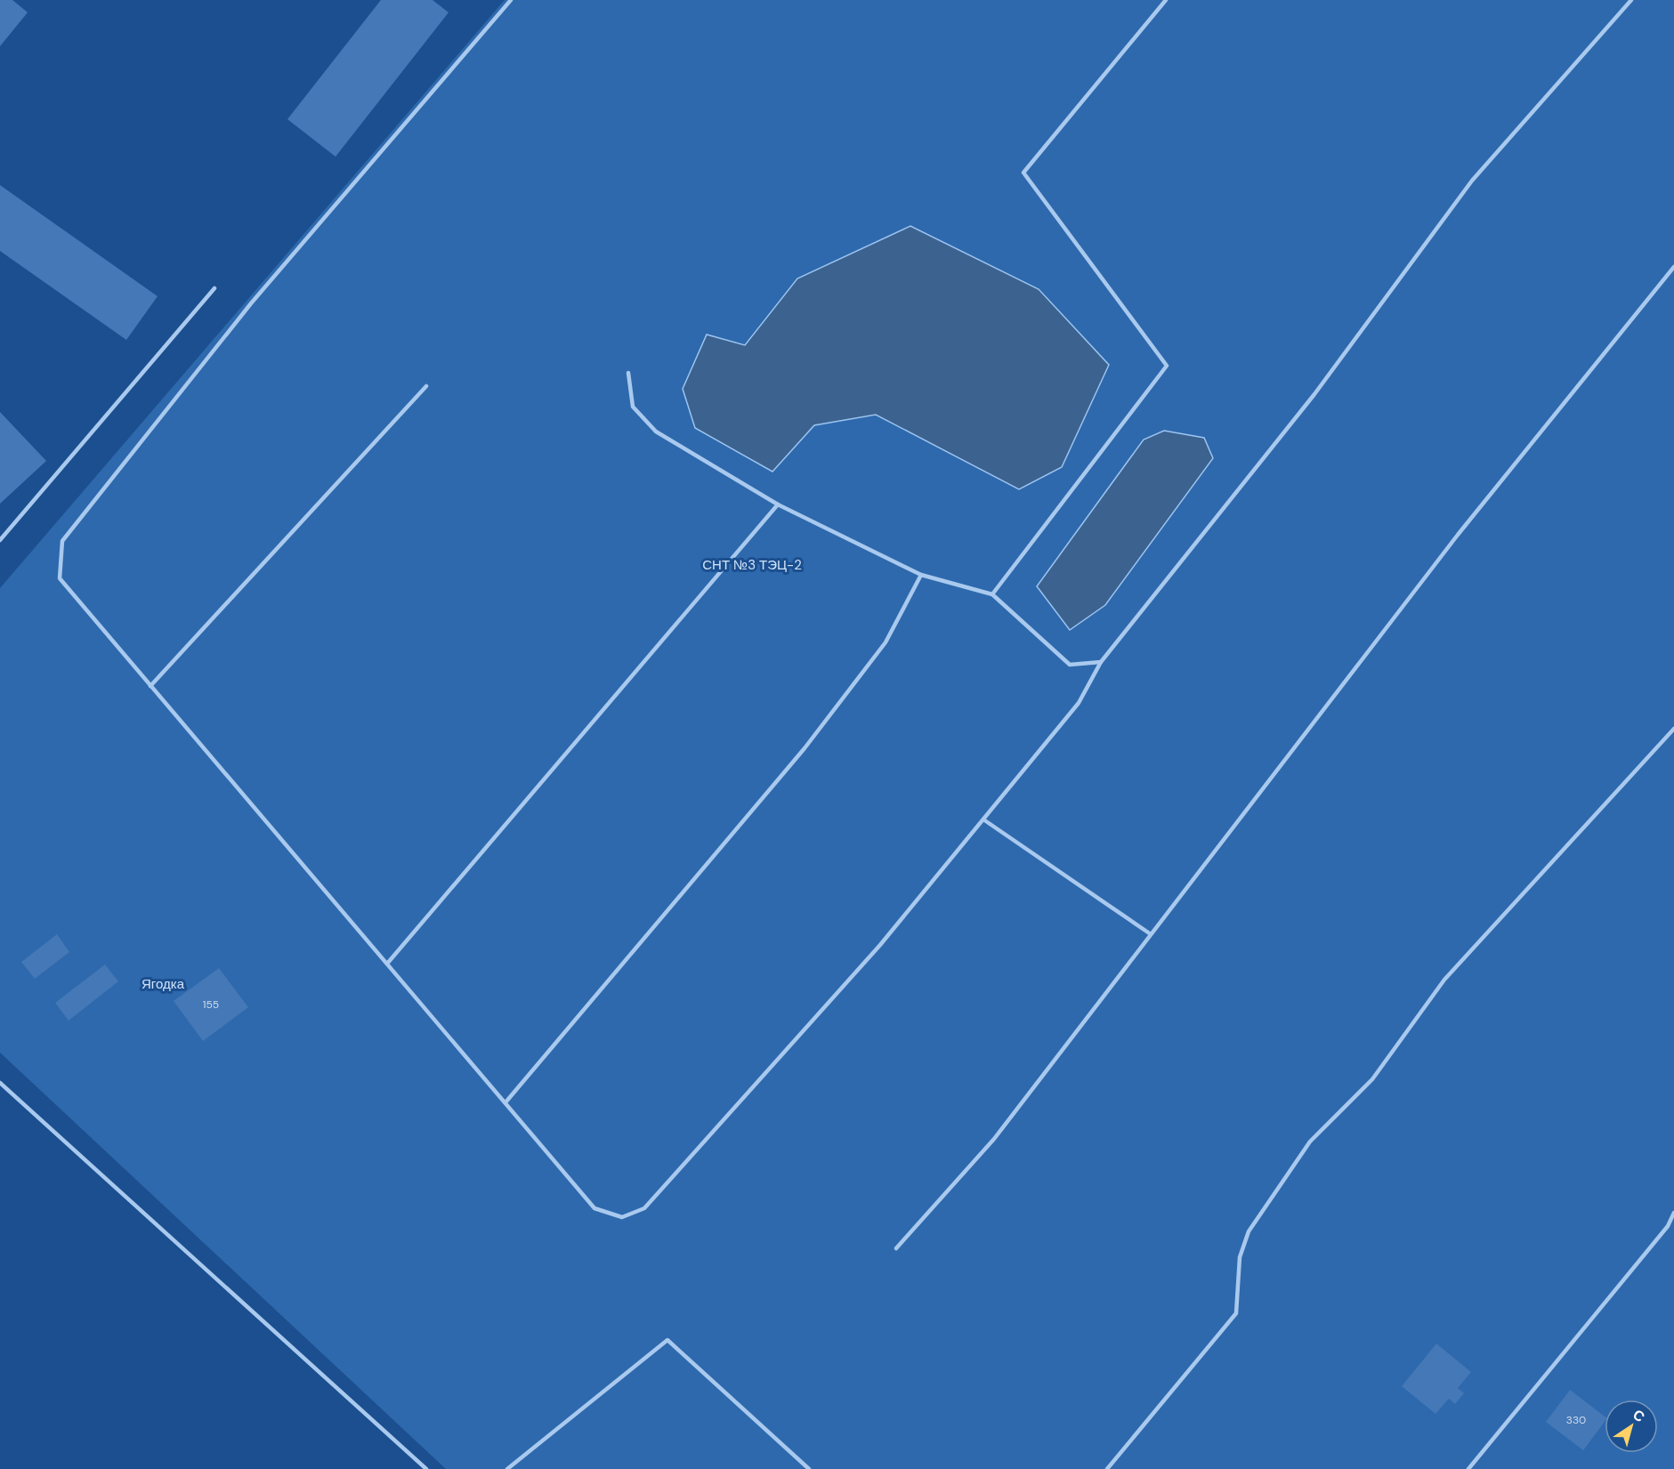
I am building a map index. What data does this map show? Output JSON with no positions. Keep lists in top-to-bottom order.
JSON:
{
  "parks": ["СНТ №3 ТЭЦ-2", "Ягодка"],
  "house_numbers": ["155", "330"],
  "north": "top right"
}
